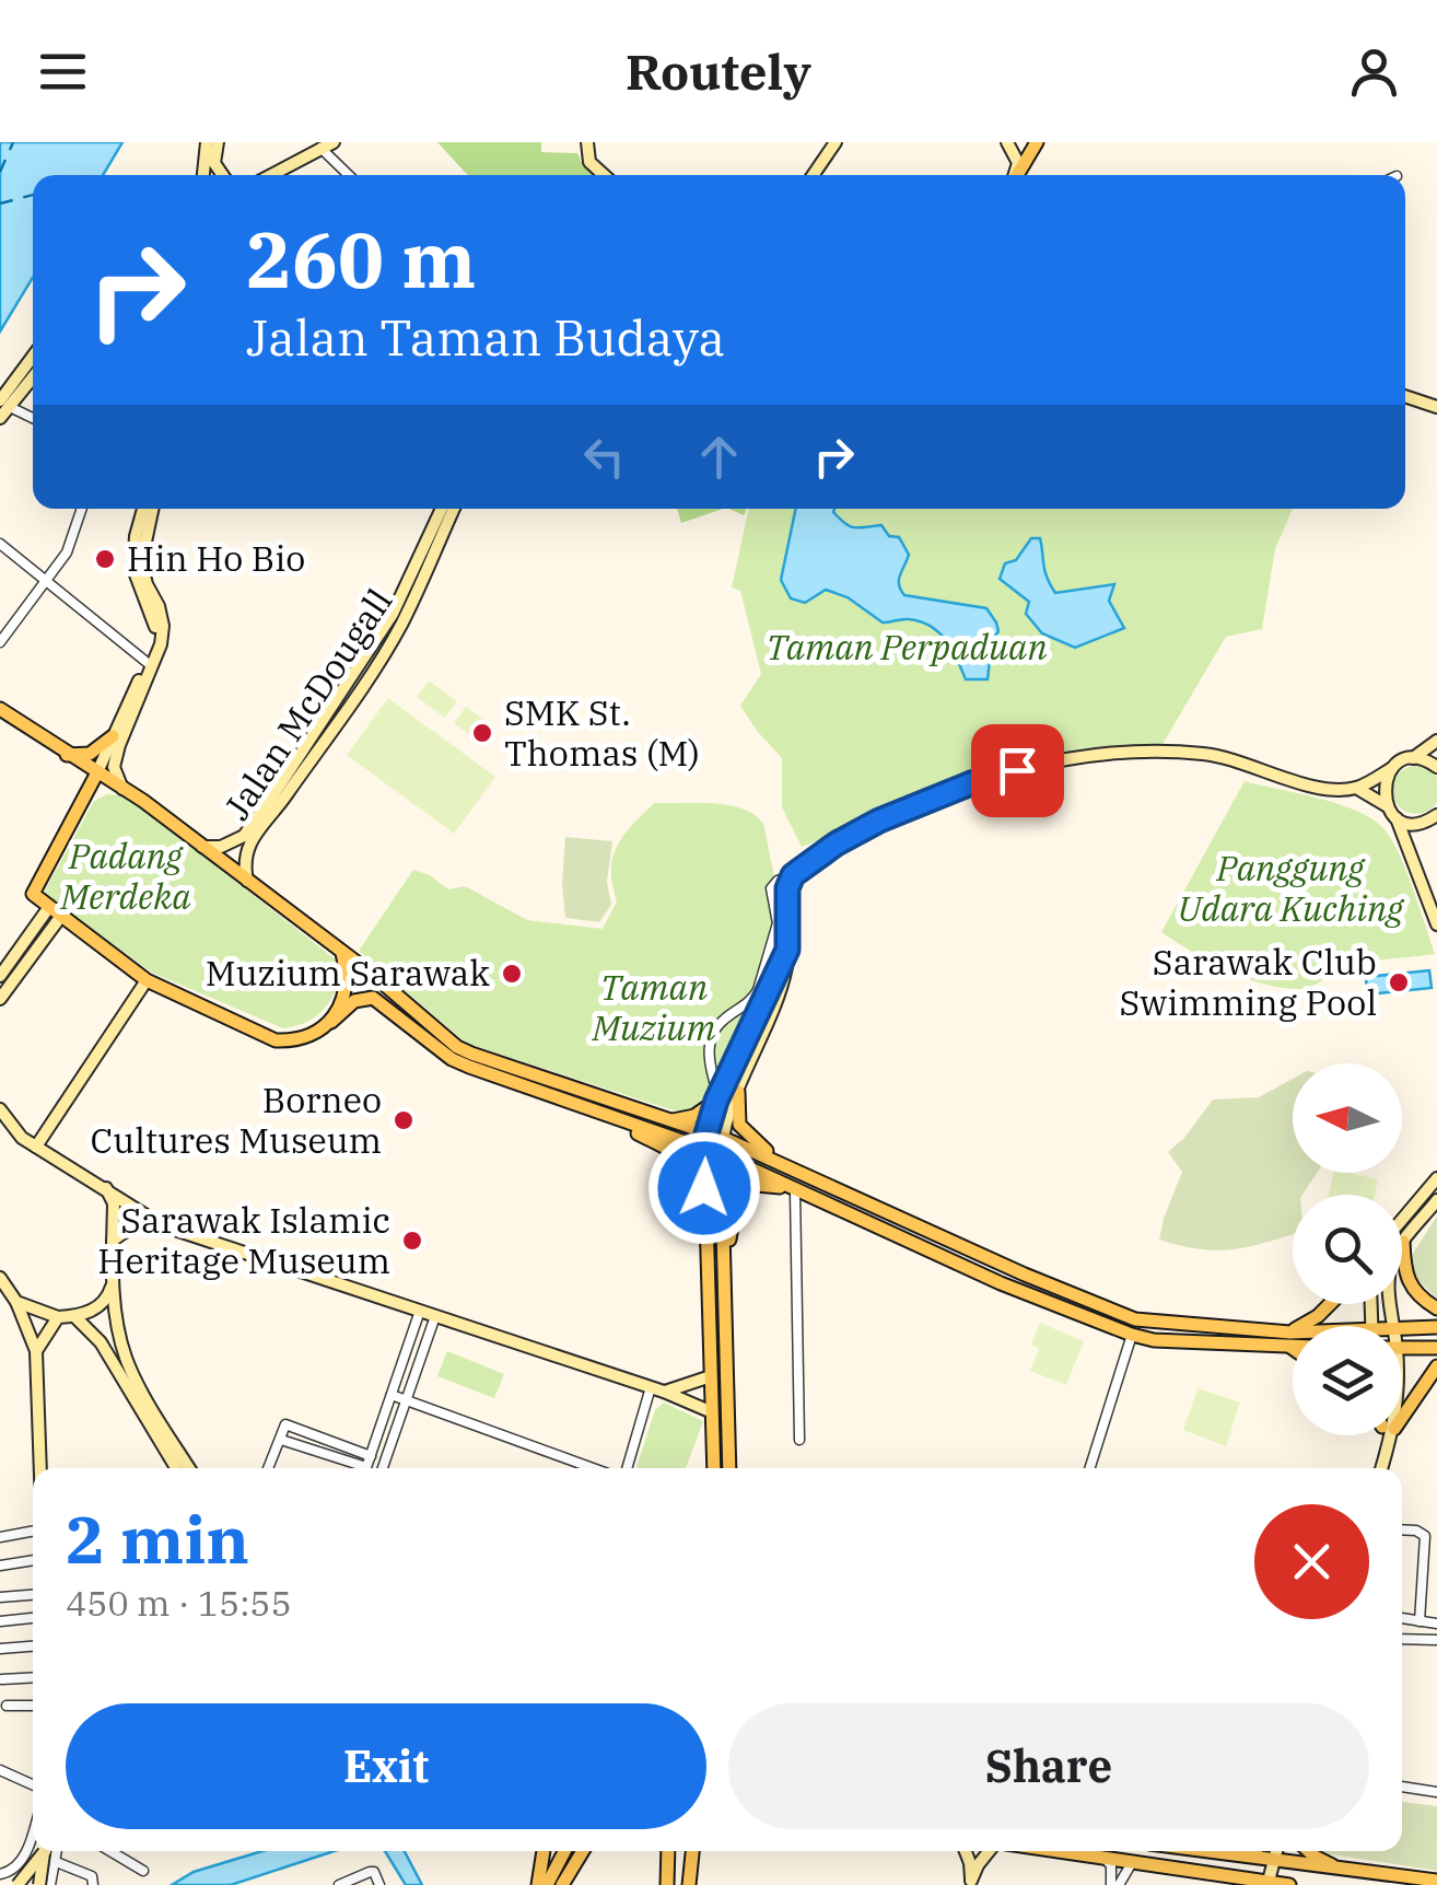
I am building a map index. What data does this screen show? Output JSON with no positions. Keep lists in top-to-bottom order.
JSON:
{
  "streets": {
    "main road": ["Jalan McDougall"]
  },
  "parks": [
    "Taman Perpaduan",
    "Padang Merdeka",
    "Panggung Udara Kuching",
    "Taman Muzium"
  ],
  "places": [
    "Hin Ho Bio",
    "SMK St. Thomas (M)",
    "Muzium Sarawak",
    "Sarawak Club Swimming Pool",
    "Borneo Cultures Museum",
    "Sarawak Islamic Heritage Museum"
  ],
  "north": "left",
  "page": {
    "header": "Routely",
    "turn": ["260 m", "Jalan Taman Budaya"],
    "heading": ["2 min", "450 m · 15:55"],
    "buttons": ["Exit", "Share"]
  }
}
